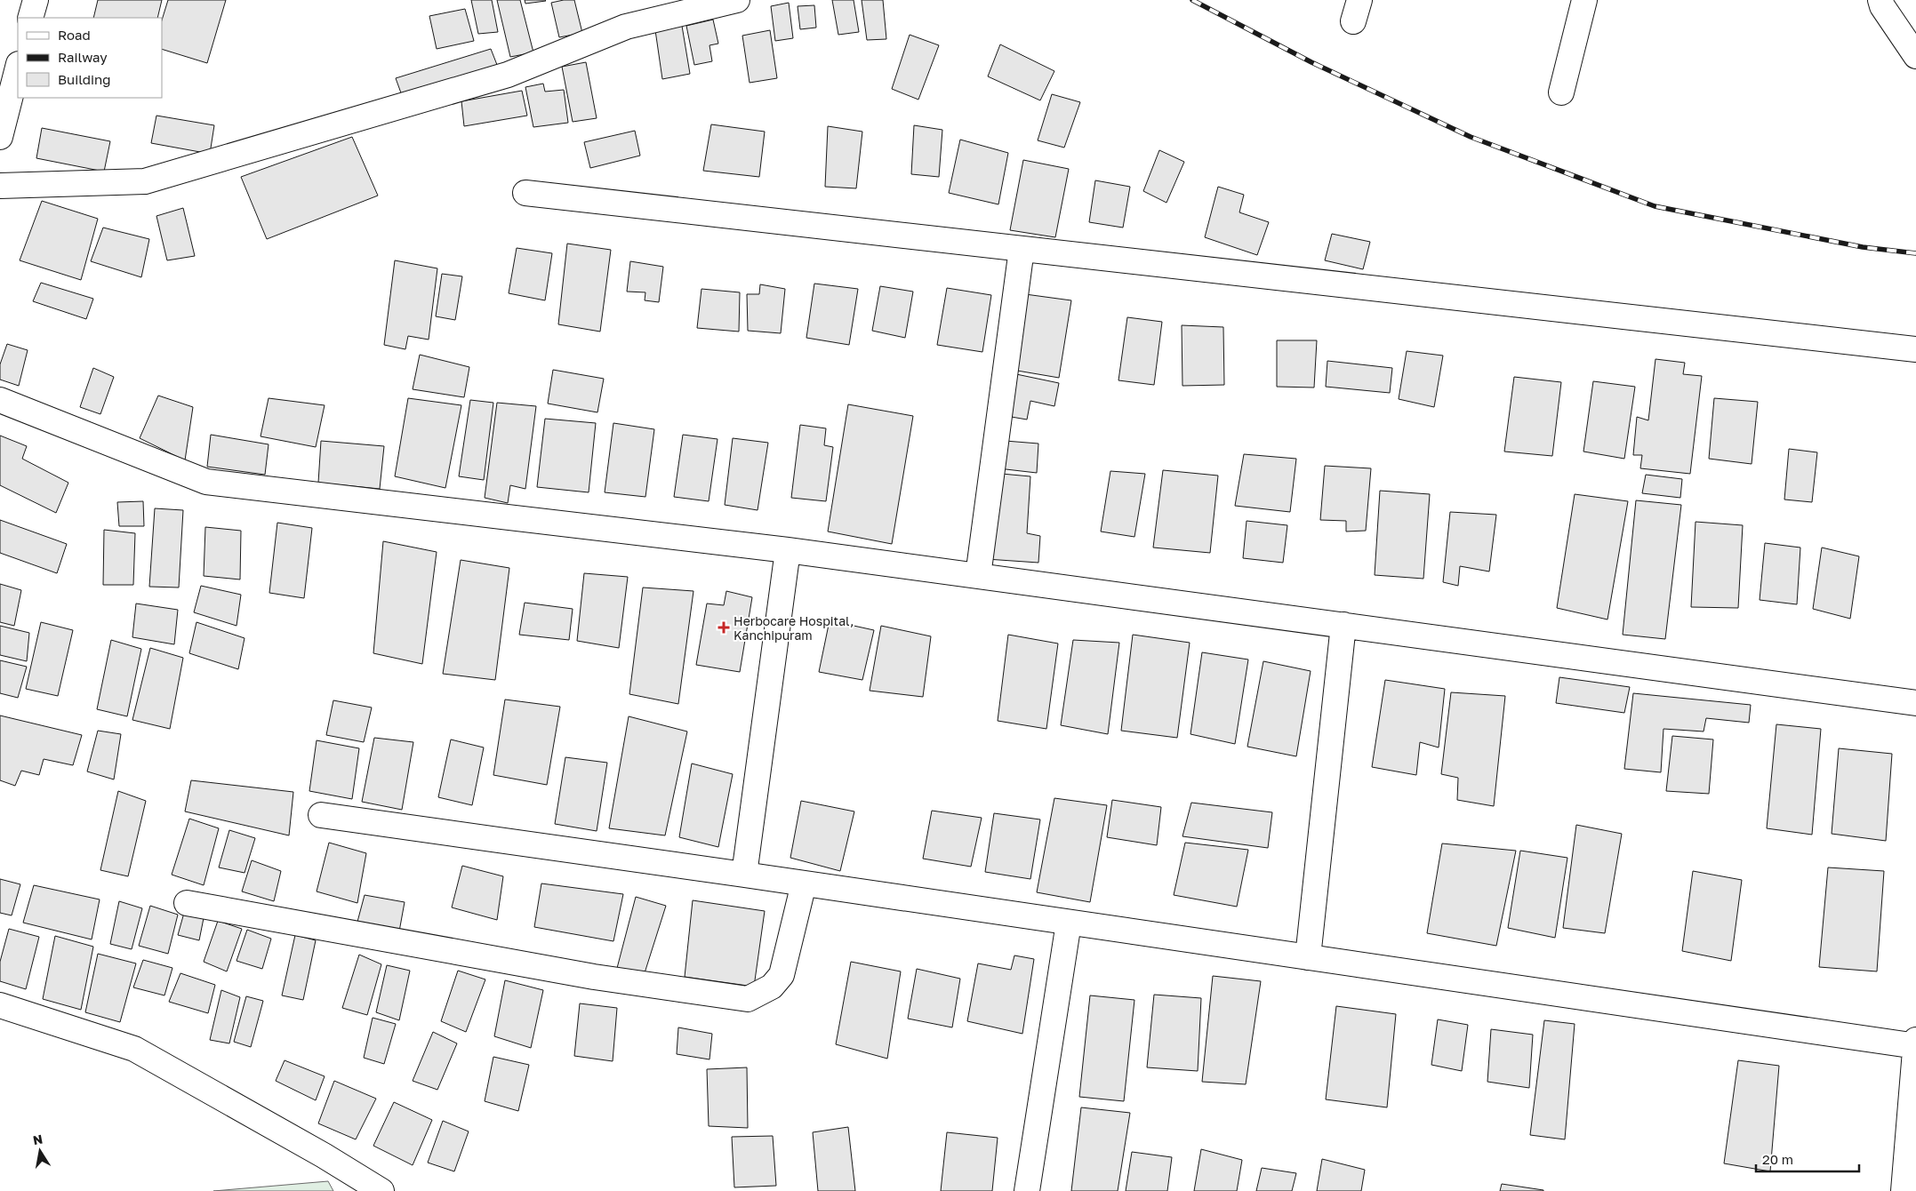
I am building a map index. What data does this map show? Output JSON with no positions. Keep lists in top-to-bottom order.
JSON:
{
  "places": {
    "health": ["Herbocare Hospital, Kanchipuram"]
  },
  "legend": ["Road", "Railway", "Building"],
  "scale_bar": "20 m",
  "north": "top"
}
